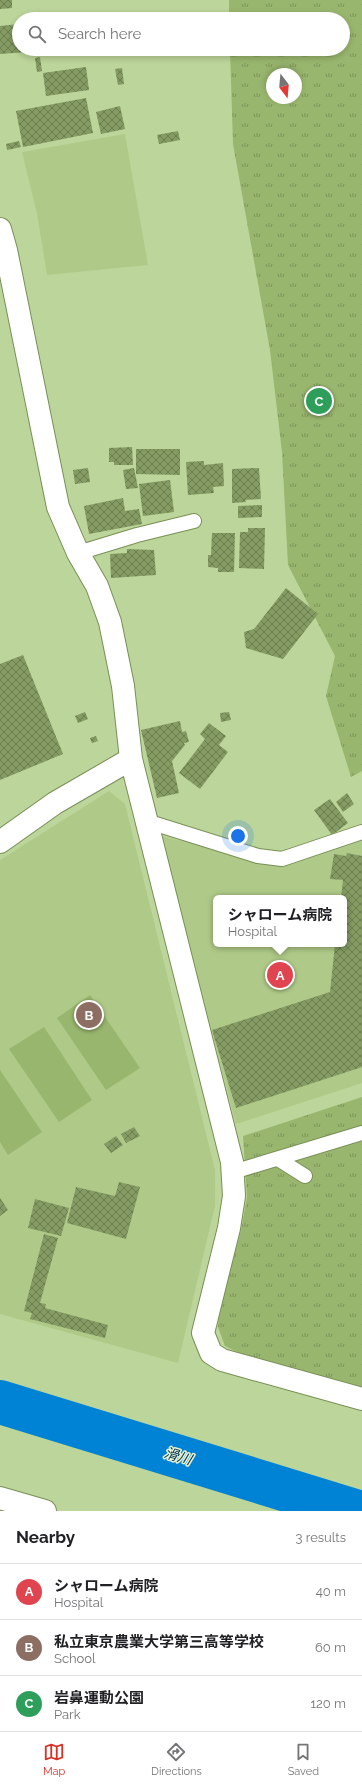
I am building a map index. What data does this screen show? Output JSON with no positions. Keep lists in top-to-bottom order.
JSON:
{
  "water": ["滑川"],
  "north": "bottom",
  "page": {
    "search": "Search here",
    "pins": ["C", "A", "B"],
    "popup": ["シャローム病院", "Hospital"],
    "heading": ["Nearby", "3 results"],
    "list": [
      {
        "mark": "A",
        "name": "シャローム病院",
        "note": "Hospital",
        "value": "40 m"
      },
      {
        "mark": "B",
        "name": "私立東京農業大学第三高等学校",
        "note": "School",
        "value": "60 m"
      },
      {
        "mark": "C",
        "name": "岩鼻運動公園",
        "note": "Park",
        "value": "120 m"
      }
    ],
    "nav": ["Map", "Directions", "Saved"]
  }
}
